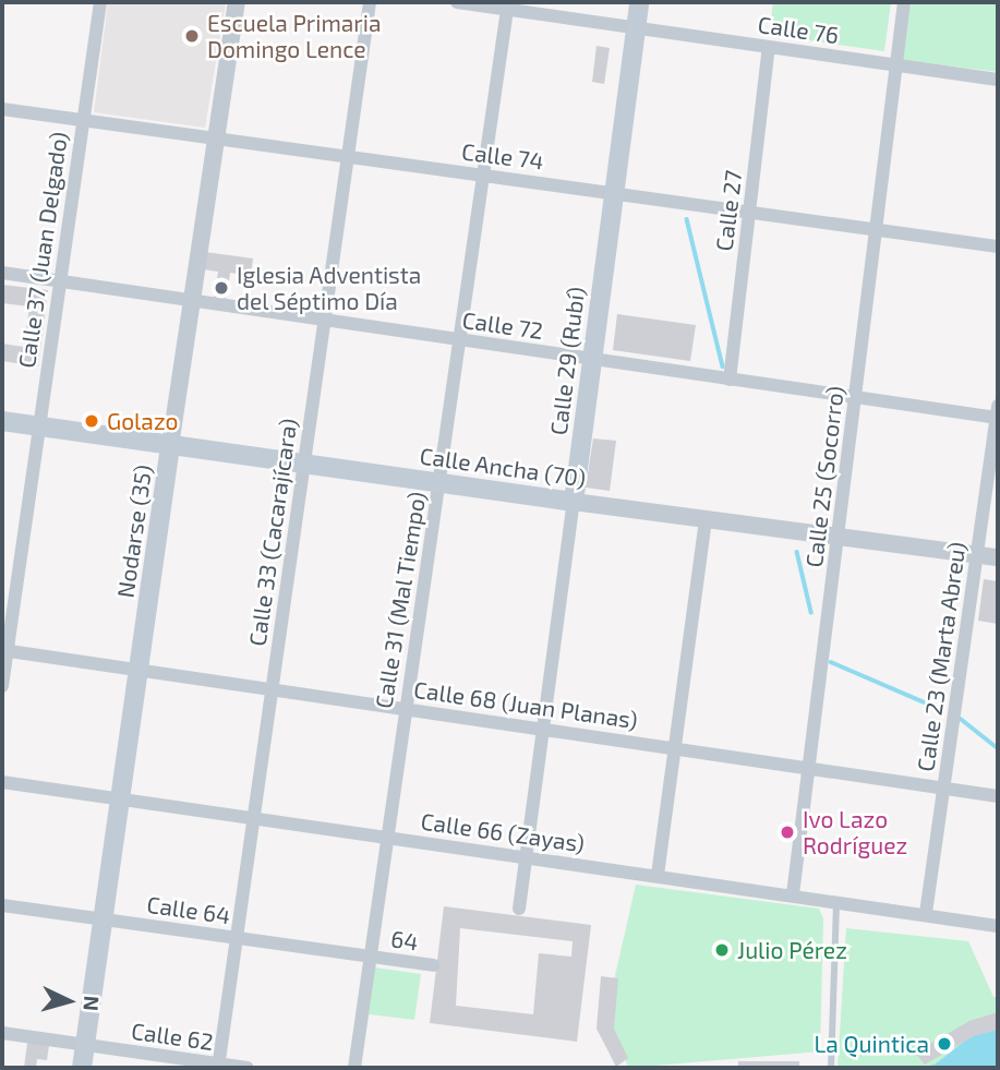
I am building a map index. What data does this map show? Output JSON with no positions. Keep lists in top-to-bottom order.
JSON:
{
  "streets": {
    "main road": ["Calle 29 (Rubí)", "Calle Ancha (70)", "Nodarse (35)"],
    "street": [
      "Calle 76",
      "Calle 74",
      "Calle 27",
      "Calle 37 (Juan Delgado)",
      "Calle 72",
      "Calle 25 (Socorro)",
      "Calle 33 (Cacarajícara)",
      "Calle 31 (Mal Tiempo)",
      "Calle 23 (Marta Abreu)",
      "Calle 68 (Juan Planas)",
      "Calle 66 (Zayas)",
      "Calle 64",
      "64",
      "Calle 62"
    ]
  },
  "crossings": [
    ["Calle 76", "Calle 27"],
    ["Calle 76", "Calle 29 (Rubí)"],
    ["Calle 76", "Calle 25 (Socorro)"],
    ["Calle 76", "Calle 31 (Mal Tiempo)"],
    ["Calle 74", "Calle 27"],
    ["Calle 74", "Calle 37 (Juan Delgado)"],
    ["Calle 74", "Calle 29 (Rubí)"],
    ["Calle 74", "Calle 25 (Socorro)"],
    ["Calle 74", "Nodarse (35)"],
    ["Calle 74", "Calle 33 (Cacarajícara)"],
    ["Calle 74", "Calle 31 (Mal Tiempo)"],
    ["Calle 27", "Calle 72"],
    ["Calle 37 (Juan Delgado)", "Calle 72"],
    ["Calle 37 (Juan Delgado)", "Calle Ancha (70)"],
    ["Calle 37 (Juan Delgado)", "Calle 68 (Juan Planas)"],
    ["Calle 72", "Calle 29 (Rubí)"],
    ["Calle 72", "Calle 25 (Socorro)"],
    ["Calle 72", "Nodarse (35)"],
    ["Calle 72", "Calle 33 (Cacarajícara)"],
    ["Calle 72", "Calle 31 (Mal Tiempo)"],
    ["Calle 72", "Calle 23 (Marta Abreu)"],
    ["Calle 29 (Rubí)", "Calle Ancha (70)"],
    ["Calle 29 (Rubí)", "Calle 68 (Juan Planas)"],
    ["Calle 29 (Rubí)", "Calle 66 (Zayas)"],
    ["Calle Ancha (70)", "Calle 25 (Socorro)"],
    ["Calle Ancha (70)", "Nodarse (35)"],
    ["Calle Ancha (70)", "Calle 33 (Cacarajícara)"],
    ["Calle Ancha (70)", "Calle 31 (Mal Tiempo)"],
    ["Calle Ancha (70)", "Calle 23 (Marta Abreu)"],
    ["Calle 25 (Socorro)", "Calle 68 (Juan Planas)"],
    ["Calle 25 (Socorro)", "Calle 66 (Zayas)"],
    ["Nodarse (35)", "Calle 68 (Juan Planas)"],
    ["Nodarse (35)", "Calle 66 (Zayas)"],
    ["Nodarse (35)", "Calle 64"],
    ["Nodarse (35)", "Calle 62"],
    ["Calle 33 (Cacarajícara)", "Calle 68 (Juan Planas)"],
    ["Calle 33 (Cacarajícara)", "Calle 66 (Zayas)"],
    ["Calle 33 (Cacarajícara)", "Calle 64"],
    ["Calle 33 (Cacarajícara)", "Calle 62"],
    ["Calle 31 (Mal Tiempo)", "Calle 68 (Juan Planas)"],
    ["Calle 31 (Mal Tiempo)", "Calle 66 (Zayas)"],
    ["Calle 31 (Mal Tiempo)", "Calle 64"],
    ["Calle 31 (Mal Tiempo)", "64"],
    ["Calle 23 (Marta Abreu)", "Calle 68 (Juan Planas)"],
    ["Calle 23 (Marta Abreu)", "Calle 66 (Zayas)"],
    ["Calle 64", "64"]
  ],
  "places": [
    "Escuela Primaria Domingo Lence",
    "Iglesia Adventista del Séptimo Día",
    "Golazo",
    "Ivo Lazo Rodríguez",
    "Julio Pérez",
    "La Quintica"
  ],
  "north": "right"
}
